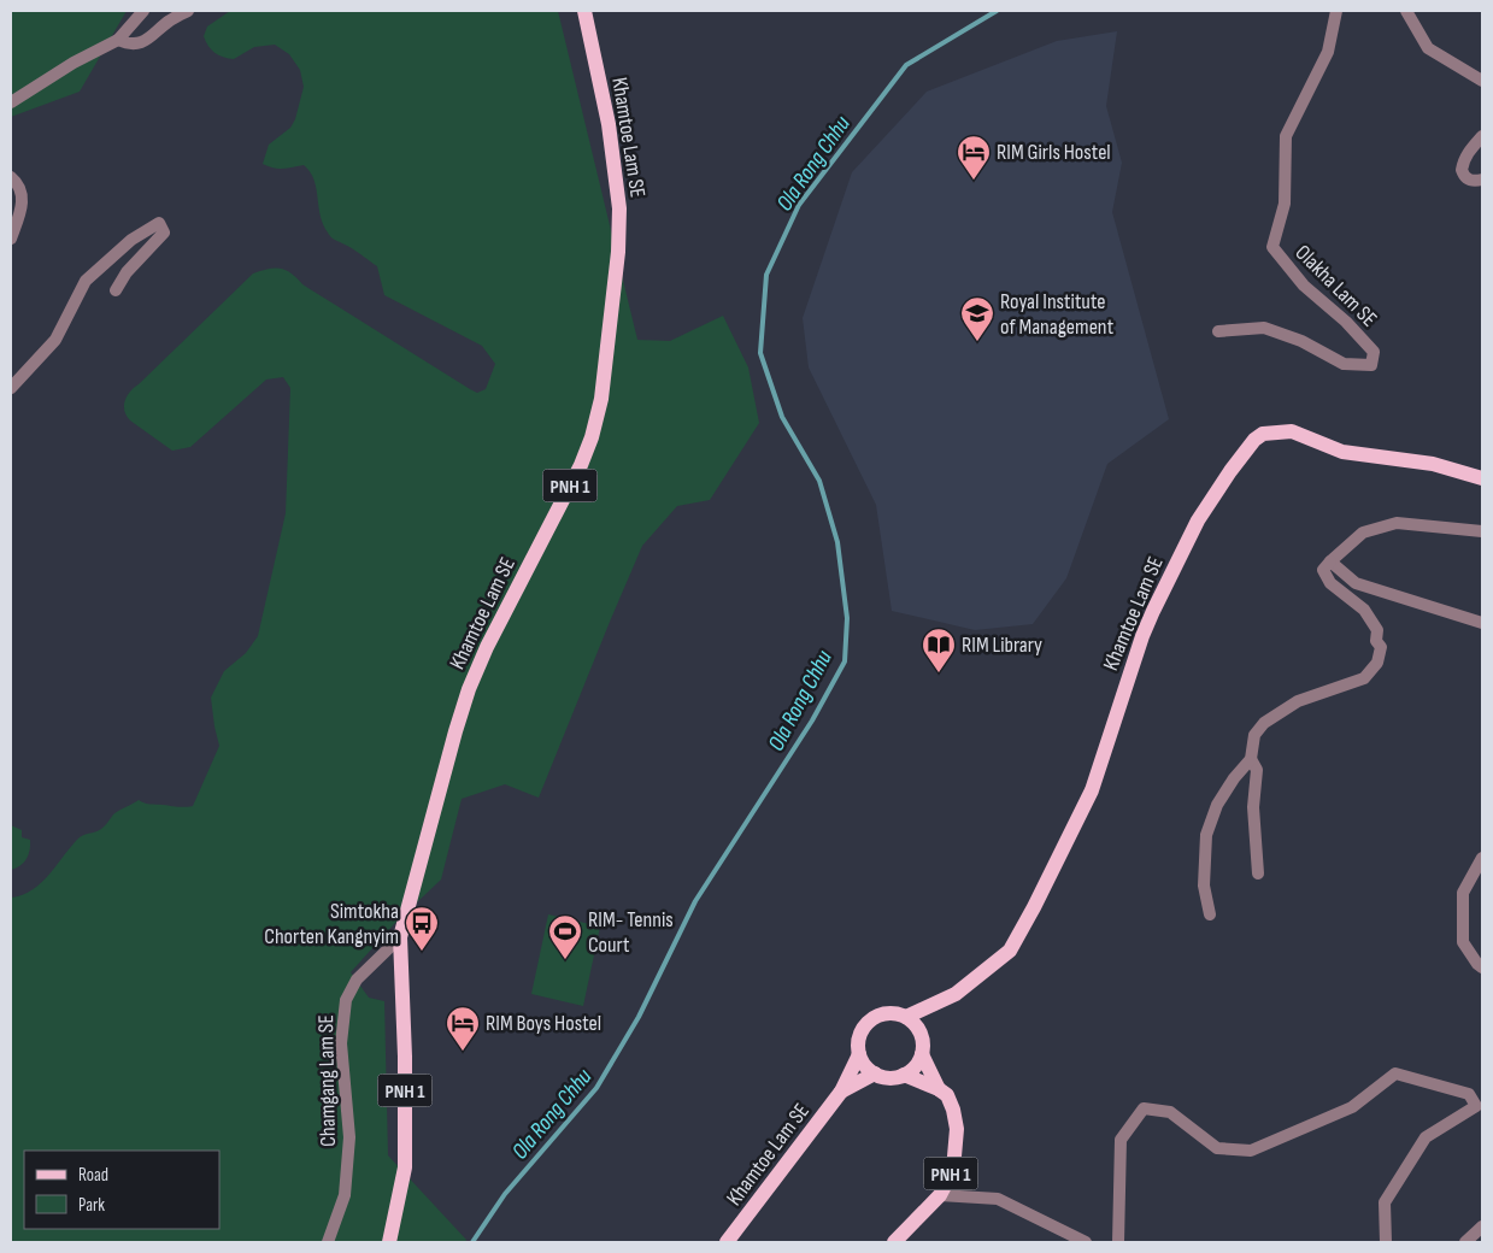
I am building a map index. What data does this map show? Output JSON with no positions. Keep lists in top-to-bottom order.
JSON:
{
  "streets": {
    "main road": ["Khamtoe Lam SE", "PNH 1"],
    "street": ["Olakha Lam SE", "Chamgang Lam SE"]
  },
  "crossings": [
    ["Khamtoe Lam SE", "PNH 1"],
    ["Khamtoe Lam SE", "Chamgang Lam SE"]
  ],
  "water": ["Ola Rong Chhu"],
  "places": {
    "hotel": ["RIM Girls Hostel", "RIM Boys Hostel"],
    "school or university": ["Royal Institute of Management"],
    "library": ["RIM Library"],
    "bus stop": ["Simtokha Chorten Kangnyim"],
    "sports": ["RIM- Tennis Court"]
  },
  "legend": ["Road", "Park"]
}
